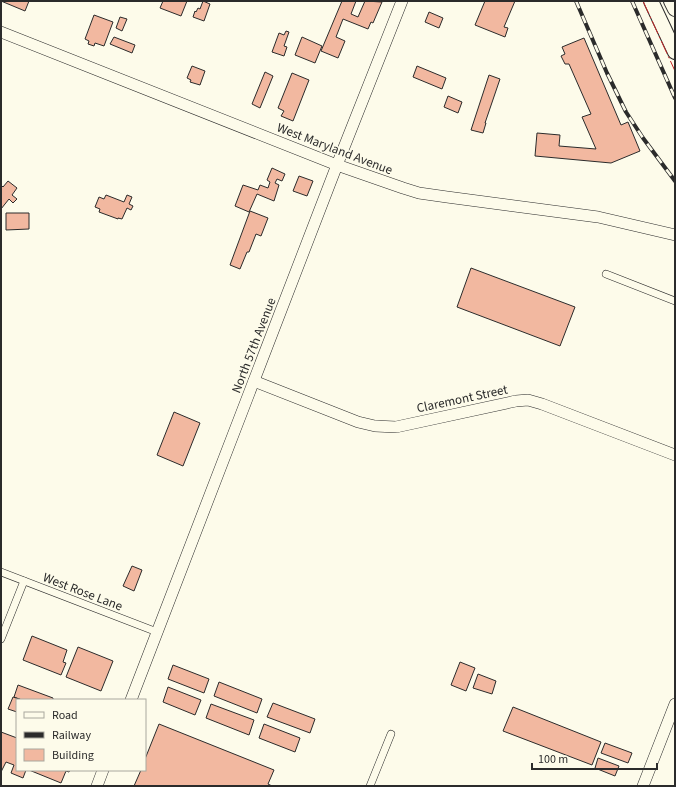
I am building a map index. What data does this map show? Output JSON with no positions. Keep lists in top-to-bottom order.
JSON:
{
  "streets": {
    "street": [
      "West Maryland Avenue",
      "North 57th Avenue",
      "Claremont Street",
      "West Rose Lane"
    ]
  },
  "crossings": [
    ["West Maryland Avenue", "North 57th Avenue"],
    ["North 57th Avenue", "Claremont Street"],
    ["North 57th Avenue", "West Rose Lane"]
  ],
  "legend": ["Road", "Railway", "Building"],
  "scale_bar": "100 m"
}
